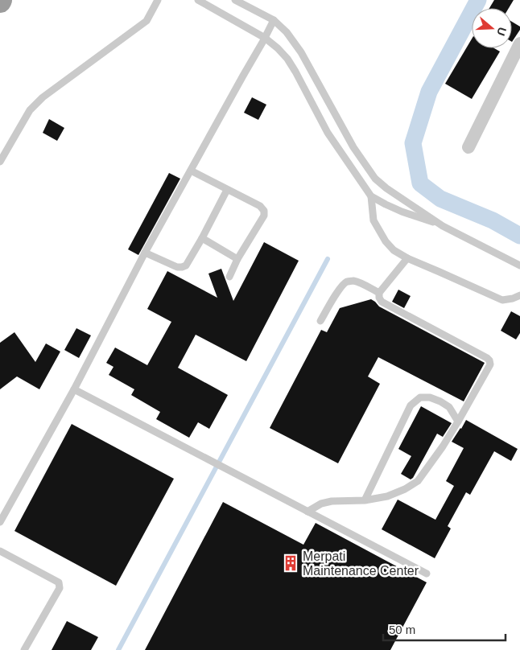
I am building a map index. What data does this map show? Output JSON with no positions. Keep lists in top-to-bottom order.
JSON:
{
  "places": {
    "building": ["Merpati Maintenance Center"]
  },
  "scale_bar": "50 m",
  "north": "right"
}
